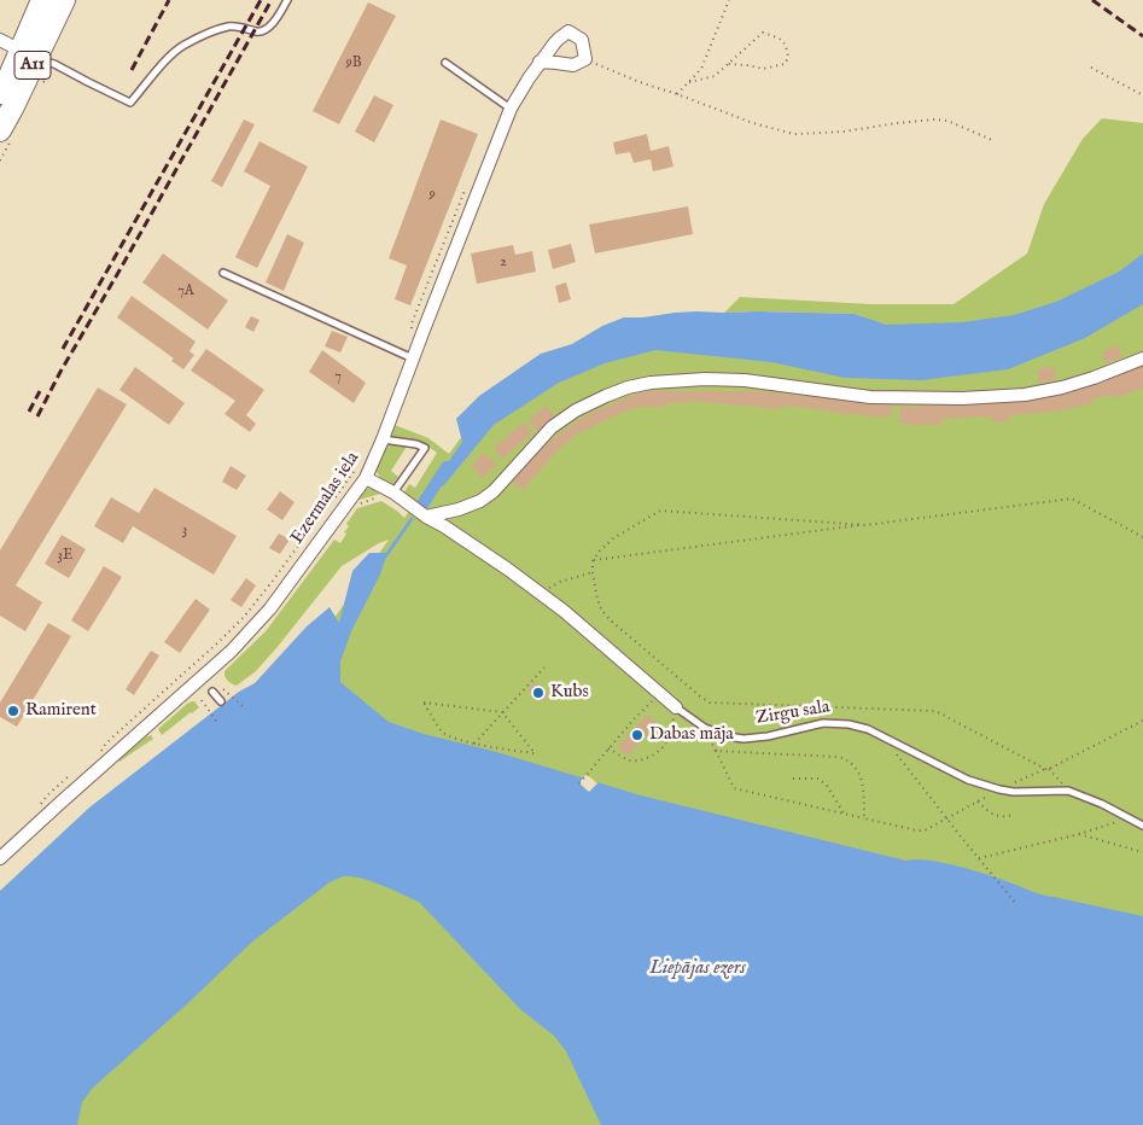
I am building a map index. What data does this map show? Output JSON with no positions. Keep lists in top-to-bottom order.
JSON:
{
  "streets": {
    "highway": ["A11"],
    "street": ["Ezermalas iela", "Zirgu sala"]
  },
  "crossings": [
    ["Ezermalas iela", "Zirgu sala"]
  ],
  "water": ["Liepājas ezers"],
  "places": ["Kubs", "Ramirent", "Dabas māja"],
  "house_numbers": [
    "9B",
    "9",
    "2",
    "7A",
    "7",
    "3",
    "3E"
  ]
}
